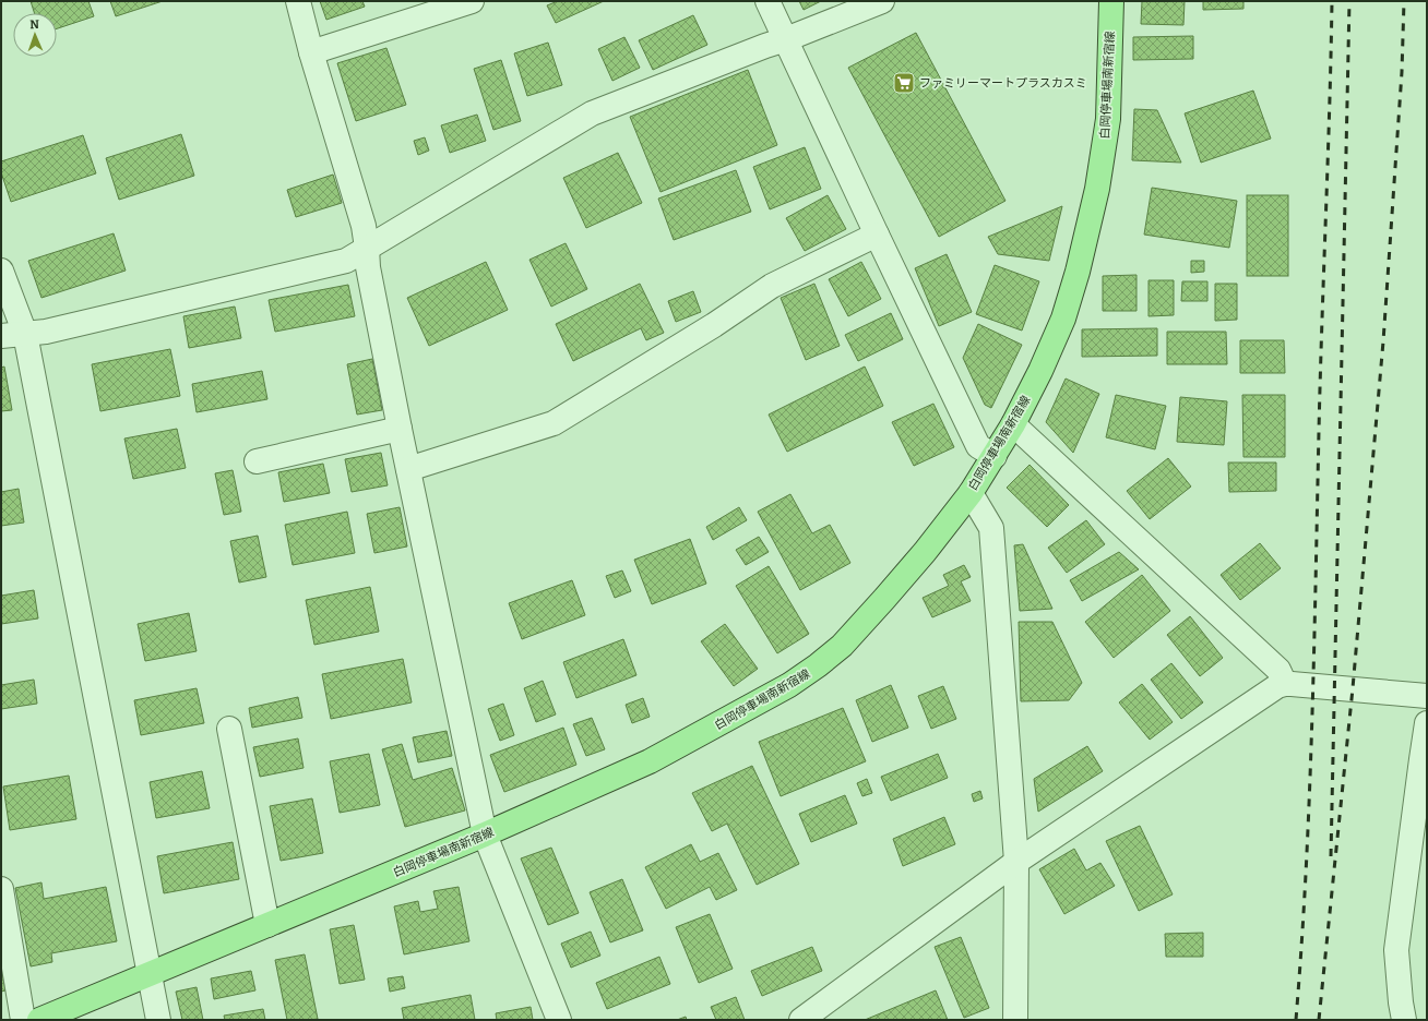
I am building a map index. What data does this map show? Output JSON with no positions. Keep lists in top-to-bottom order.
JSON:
{
  "streets": {
    "main road": ["白岡停車場南新宿線"]
  },
  "places": {
    "supermarket": ["ファミリーマートプラスカスミ"]
  },
  "north": "top"
}
